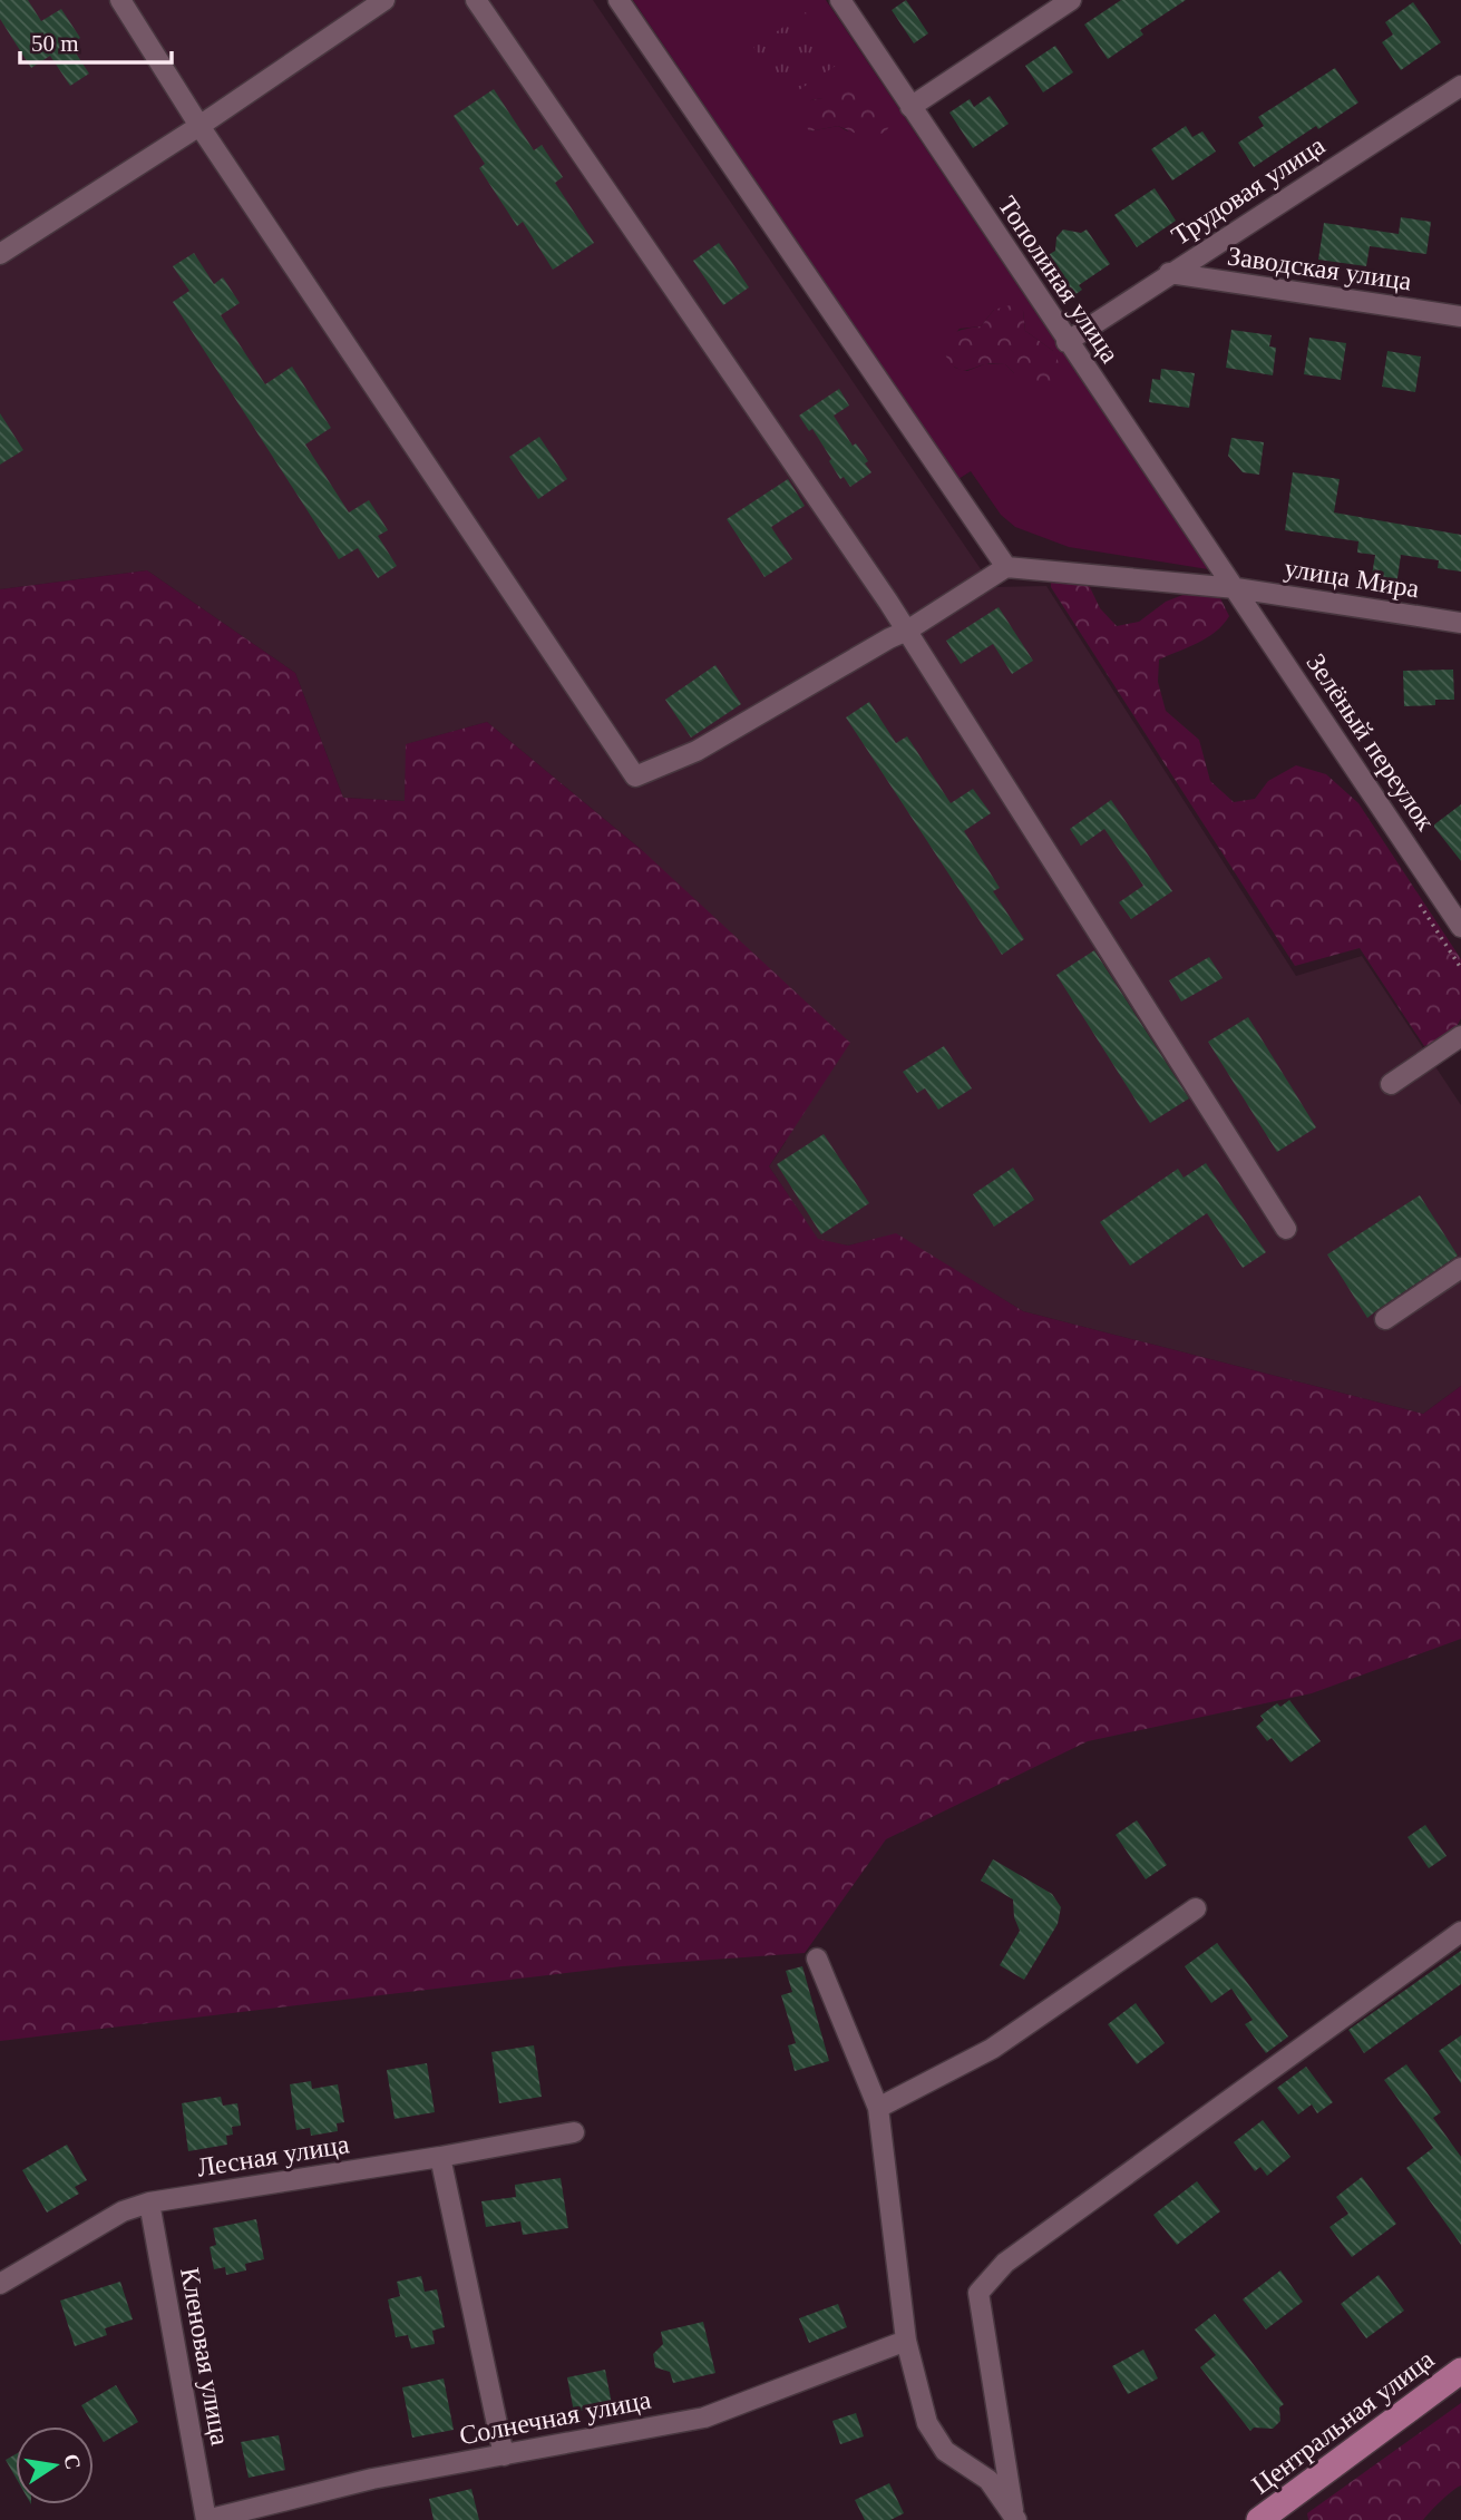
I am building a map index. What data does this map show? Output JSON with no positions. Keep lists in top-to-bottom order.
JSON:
{
  "streets": {
    "main road": ["Центральная улица"],
    "street": [
      "Трудовая улица",
      "Заводская улица",
      "Тополиная улица",
      "улица Мира",
      "Зелёный переулок",
      "Лесная улица",
      "Кленовая улица",
      "Солнечная улица"
    ]
  },
  "crossings": [
    ["Трудовая улица", "Заводская улица"],
    ["Трудовая улица", "Тополиная улица"],
    ["Тополиная улица", "улица Мира"],
    ["Тополиная улица", "Зелёный переулок"],
    ["улица Мира", "Зелёный переулок"],
    ["Лесная улица", "Кленовая улица"],
    ["Кленовая улица", "Солнечная улица"]
  ],
  "scale_bar": "50 m",
  "north": "right"
}
